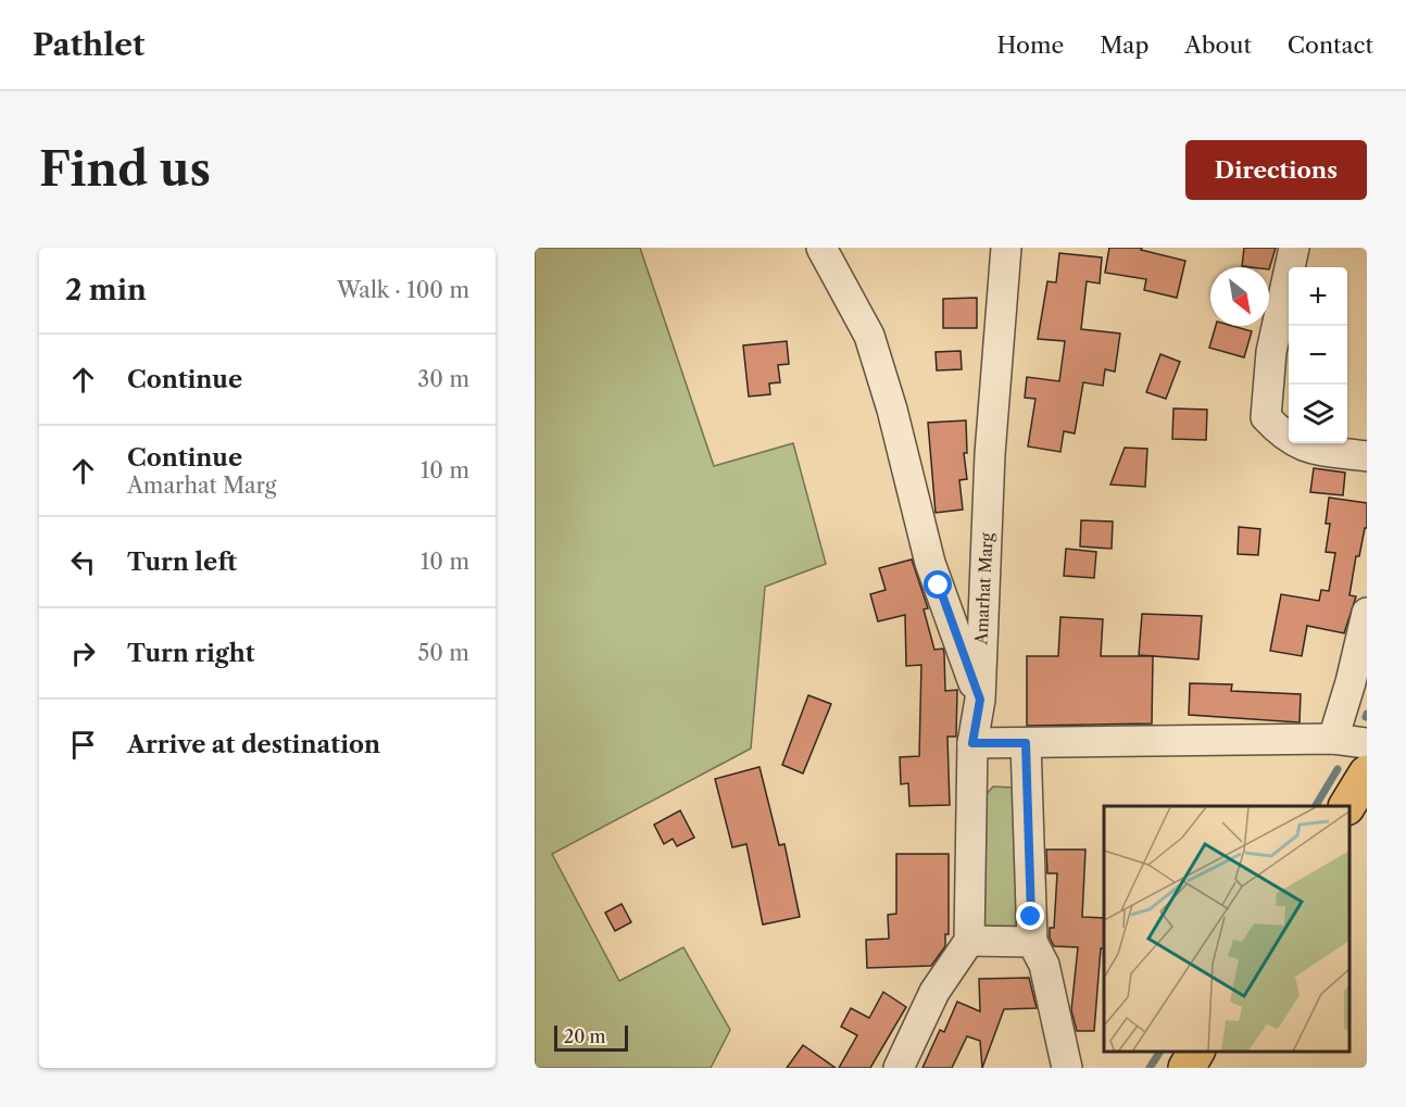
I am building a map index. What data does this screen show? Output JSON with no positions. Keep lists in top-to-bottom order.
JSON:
{
  "streets": {
    "street": ["Amarhat Marg"]
  },
  "scale_bar": "20 m",
  "north": "bottom right",
  "page": {
    "header": "Pathlet",
    "nav": [
      "Home",
      "Map",
      "About",
      "Contact"
    ],
    "buttons": "Directions",
    "title": "Find us",
    "heading": ["2 min", "Walk · 100 m"],
    "map_buttons": ["+", "−"],
    "list": [
      ["Continue", "30 m"],
      ["Continue", "Amarhat Marg", "10 m"],
      ["Turn left", "10 m"],
      ["Turn right", "50 m"],
      "Arrive at destination"
    ],
    "scale": "20 m"
  }
}
